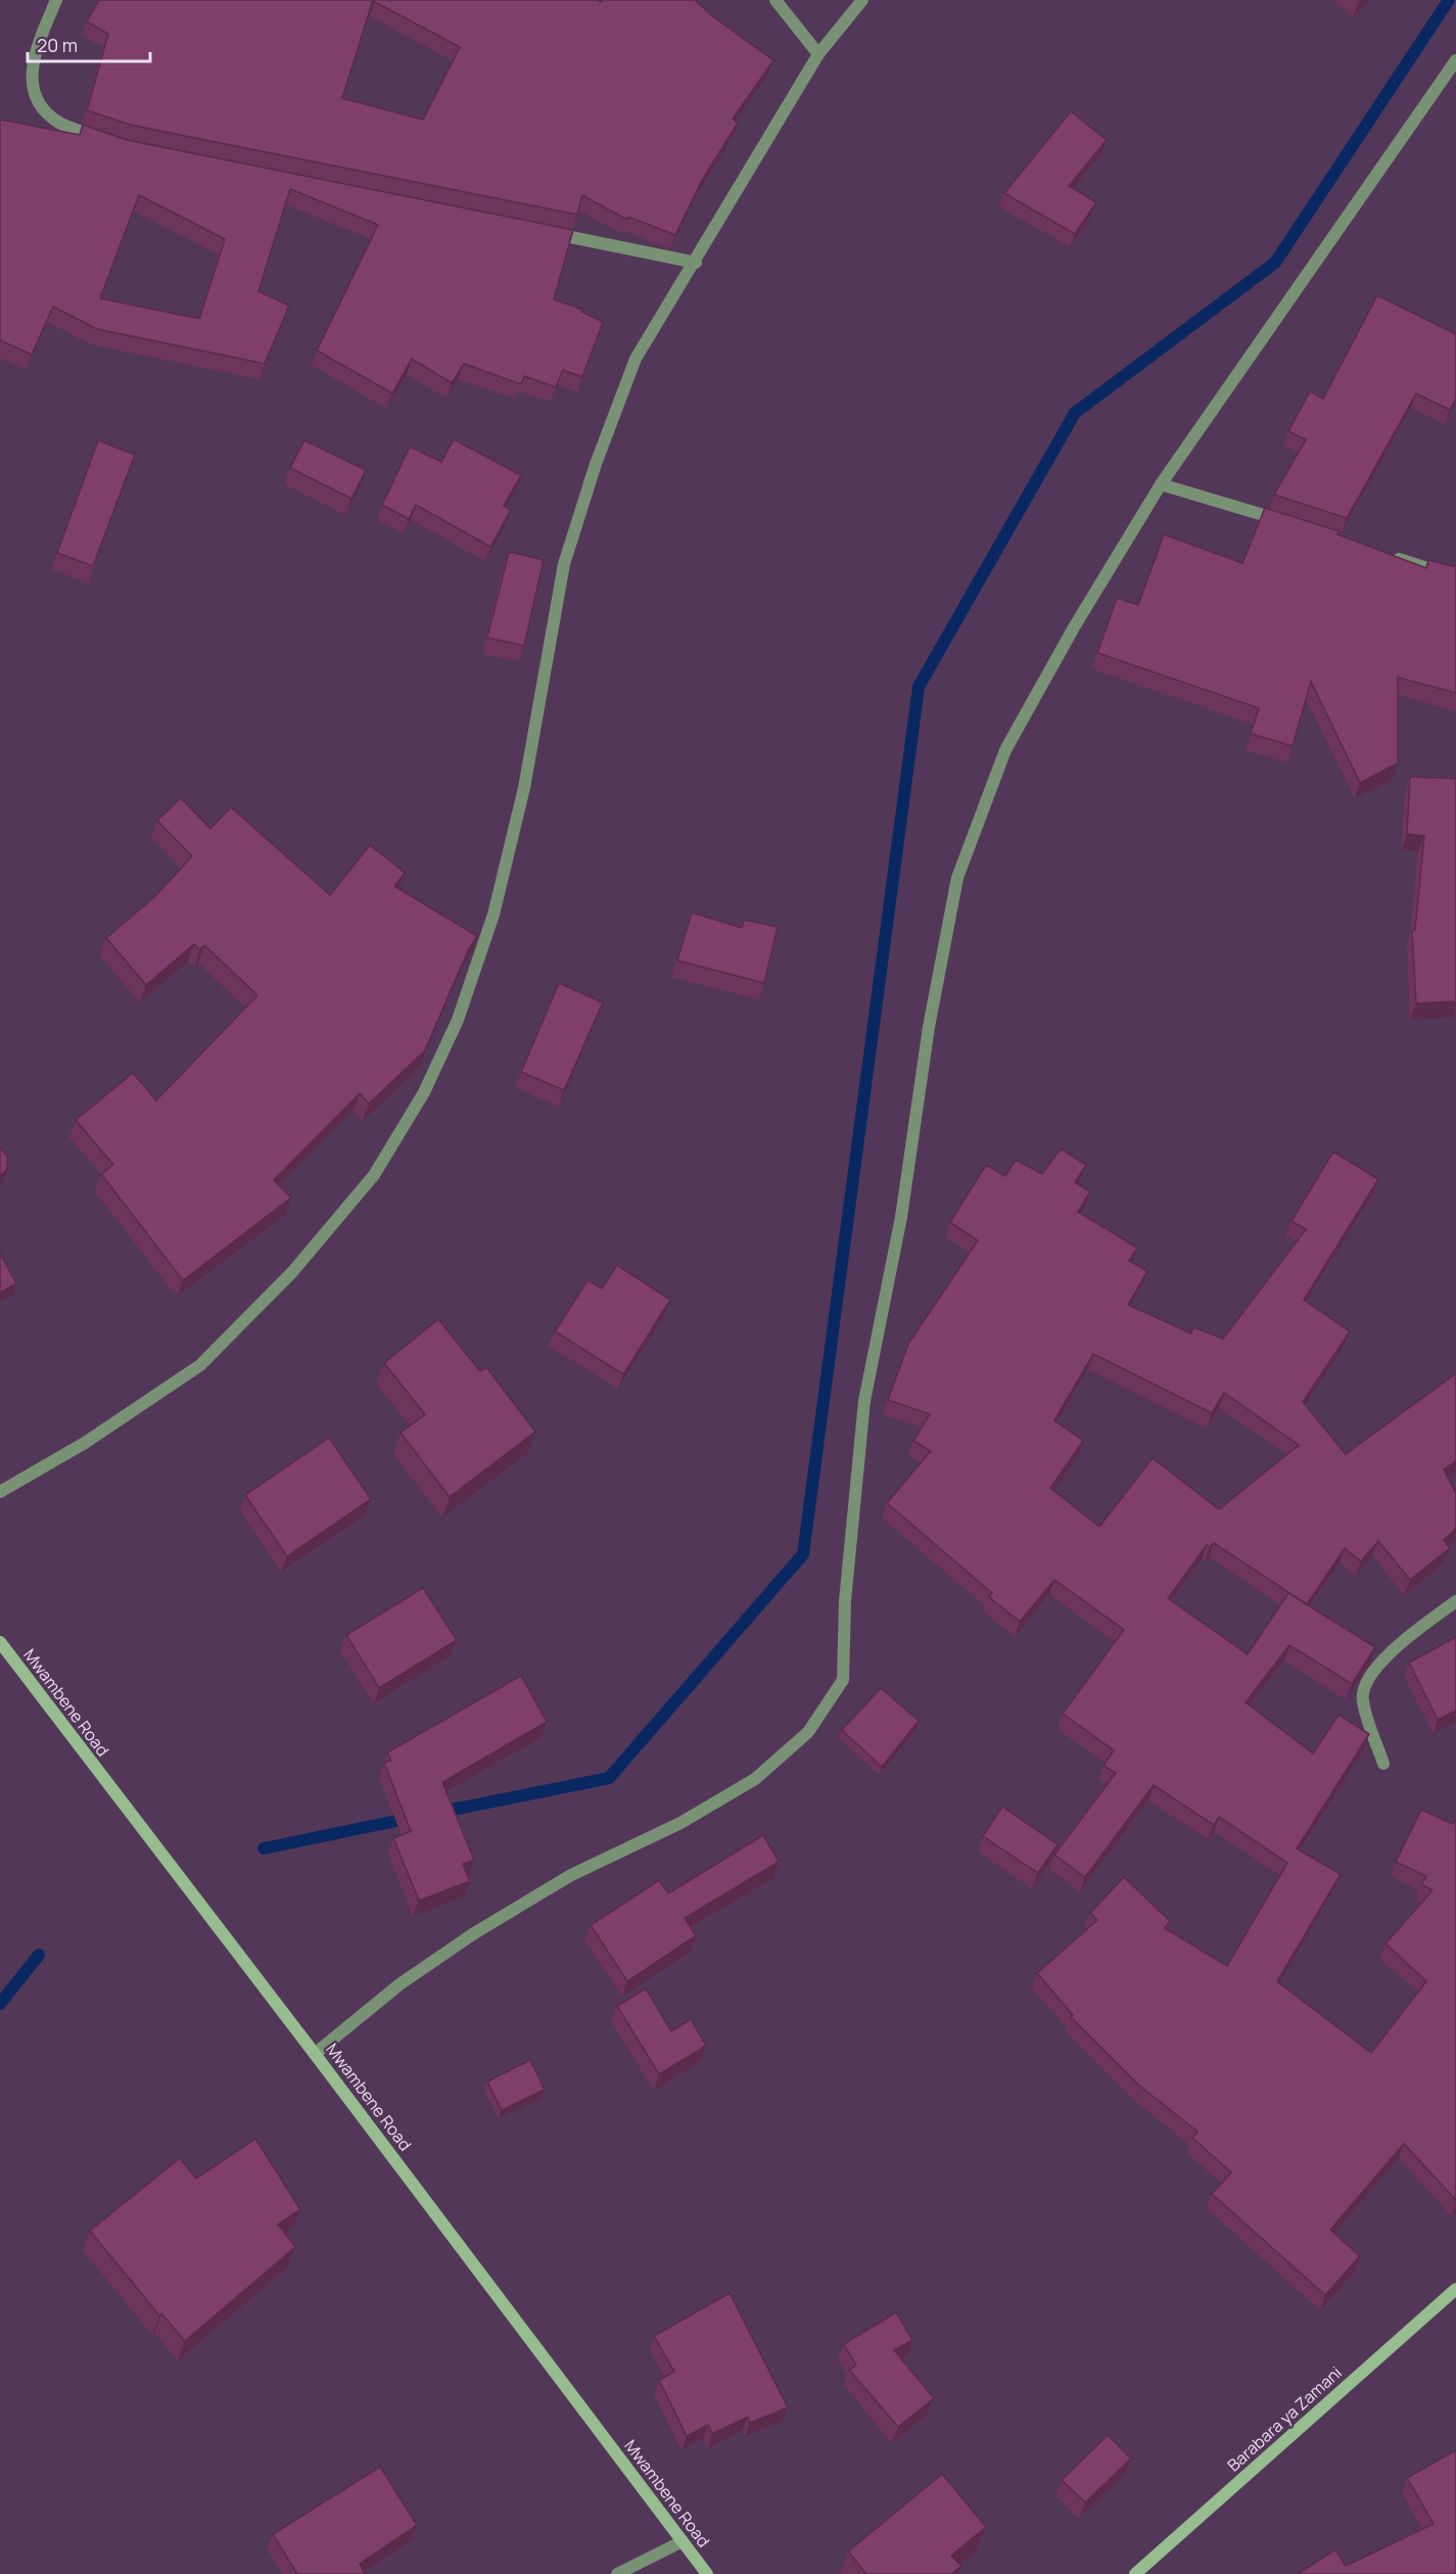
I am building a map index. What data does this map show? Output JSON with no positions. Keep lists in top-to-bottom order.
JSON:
{
  "streets": {
    "street": ["Mwambene Road", "Barabara ya Zamani"]
  },
  "scale_bar": "20 m"
}
